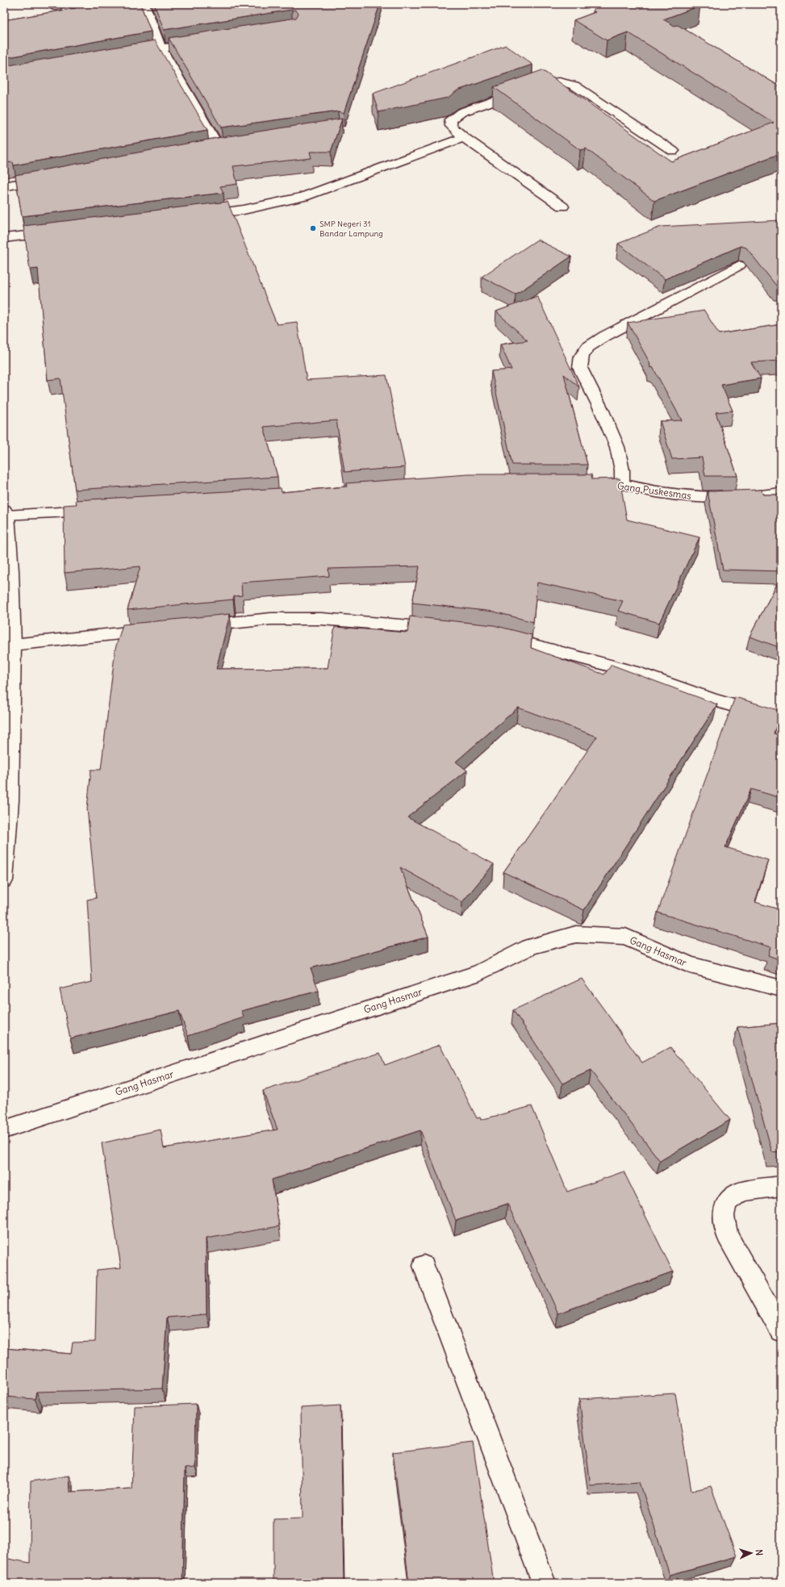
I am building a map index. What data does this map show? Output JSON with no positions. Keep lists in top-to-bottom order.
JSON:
{
  "streets": {
    "street": ["Gang Puskesmas", "Gang Hasmar"]
  },
  "places": ["SMP Negeri 31 Bandar Lampung"],
  "north": "right"
}
